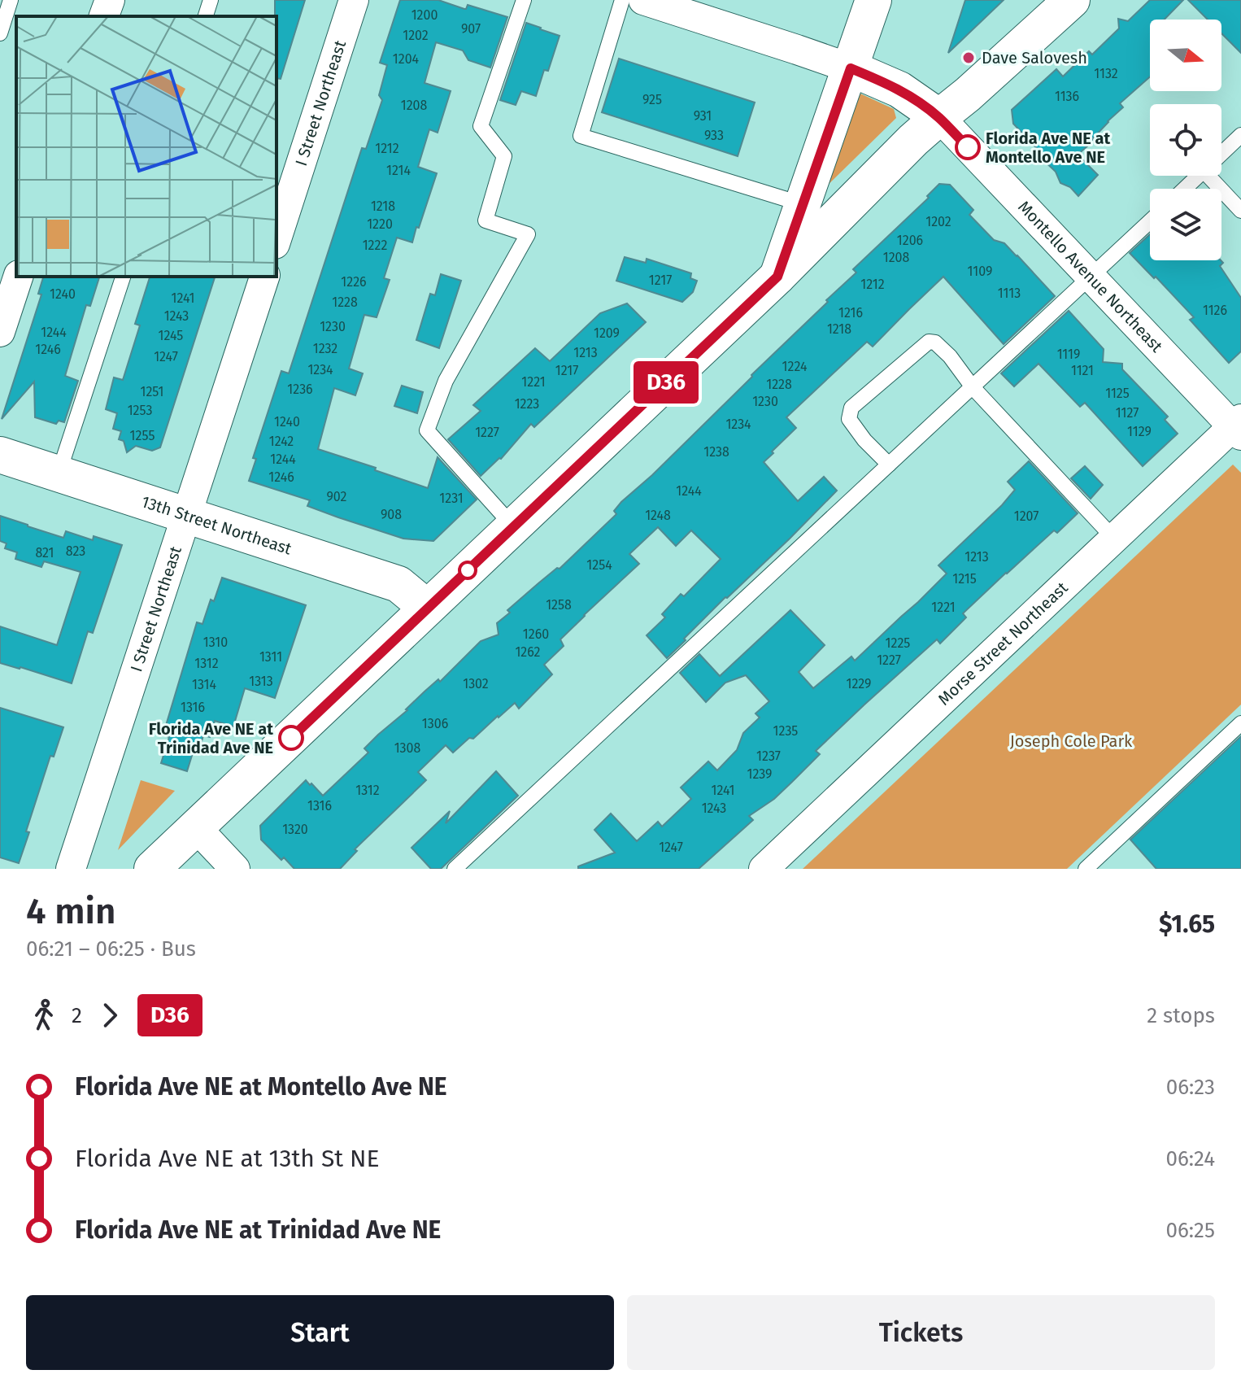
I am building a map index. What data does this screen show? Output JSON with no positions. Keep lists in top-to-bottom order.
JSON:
{
  "streets": {
    "main road": ["13th Street Northeast"],
    "street": ["I Street Northeast", "Montello Avenue Northeast", "Morse Street Northeast"]
  },
  "crossings": [
    ["I Street Northeast", "13th Street Northeast"],
    ["Montello Avenue Northeast", "Morse Street Northeast"]
  ],
  "parks": ["Joseph Cole Park"],
  "places": ["Dave Salovesh", "Florida Ave NE at Montello Ave NE", "Florida Ave NE at Trinidad Ave NE"],
  "lines": ["bus line D36"],
  "house_numbers": [
    "1200",
    "907",
    "1202",
    "1204",
    "1132",
    "1136",
    "925",
    "1208",
    "931",
    "933",
    "1212",
    "1214",
    "1218",
    "1202",
    "1220",
    "1206",
    "1222",
    "1208",
    "1109",
    "1217",
    "1226",
    "1212",
    "1113",
    "1240",
    "1241",
    "1228",
    "1126",
    "1216",
    "1243",
    "1230",
    "1218",
    "1244",
    "1209",
    "1245",
    "1232",
    "1246",
    "1213",
    "1119",
    "1247",
    "1224",
    "1234",
    "1217",
    "1121",
    "1221",
    "1228",
    "1236",
    "1251",
    "1125",
    "1230",
    "1223",
    "1253",
    "1127",
    "1240",
    "1234",
    "1129",
    "1227",
    "1255",
    "1242",
    "1238",
    "1244",
    "1246",
    "1244",
    "902",
    "1231",
    "908",
    "1248",
    "1207",
    "823",
    "821",
    "1213",
    "1254",
    "1215",
    "1258",
    "1221",
    "1260",
    "1310",
    "1225",
    "1262",
    "1311",
    "1227",
    "1312",
    "1313",
    "1302",
    "1229",
    "1314",
    "1316",
    "1306",
    "1235",
    "1308",
    "1237",
    "1239",
    "1312",
    "1241",
    "1316",
    "1243",
    "1320",
    "1247"
  ],
  "north": "right",
  "page": {
    "on_map": "D36",
    "heading": ["4 min", "06:21 – 06:25 · Bus", "$1.65"],
    "legs": ["2", "D36", "2 stops"],
    "list": [
      {
        "name": "Florida Ave NE at Montello Ave NE",
        "value": "06:23"
      },
      {
        "name": "Florida Ave NE at 13th St NE",
        "value": "06:24"
      },
      {
        "name": "Florida Ave NE at Trinidad Ave NE",
        "value": "06:25"
      }
    ],
    "buttons": ["Start", "Tickets"]
  }
}
